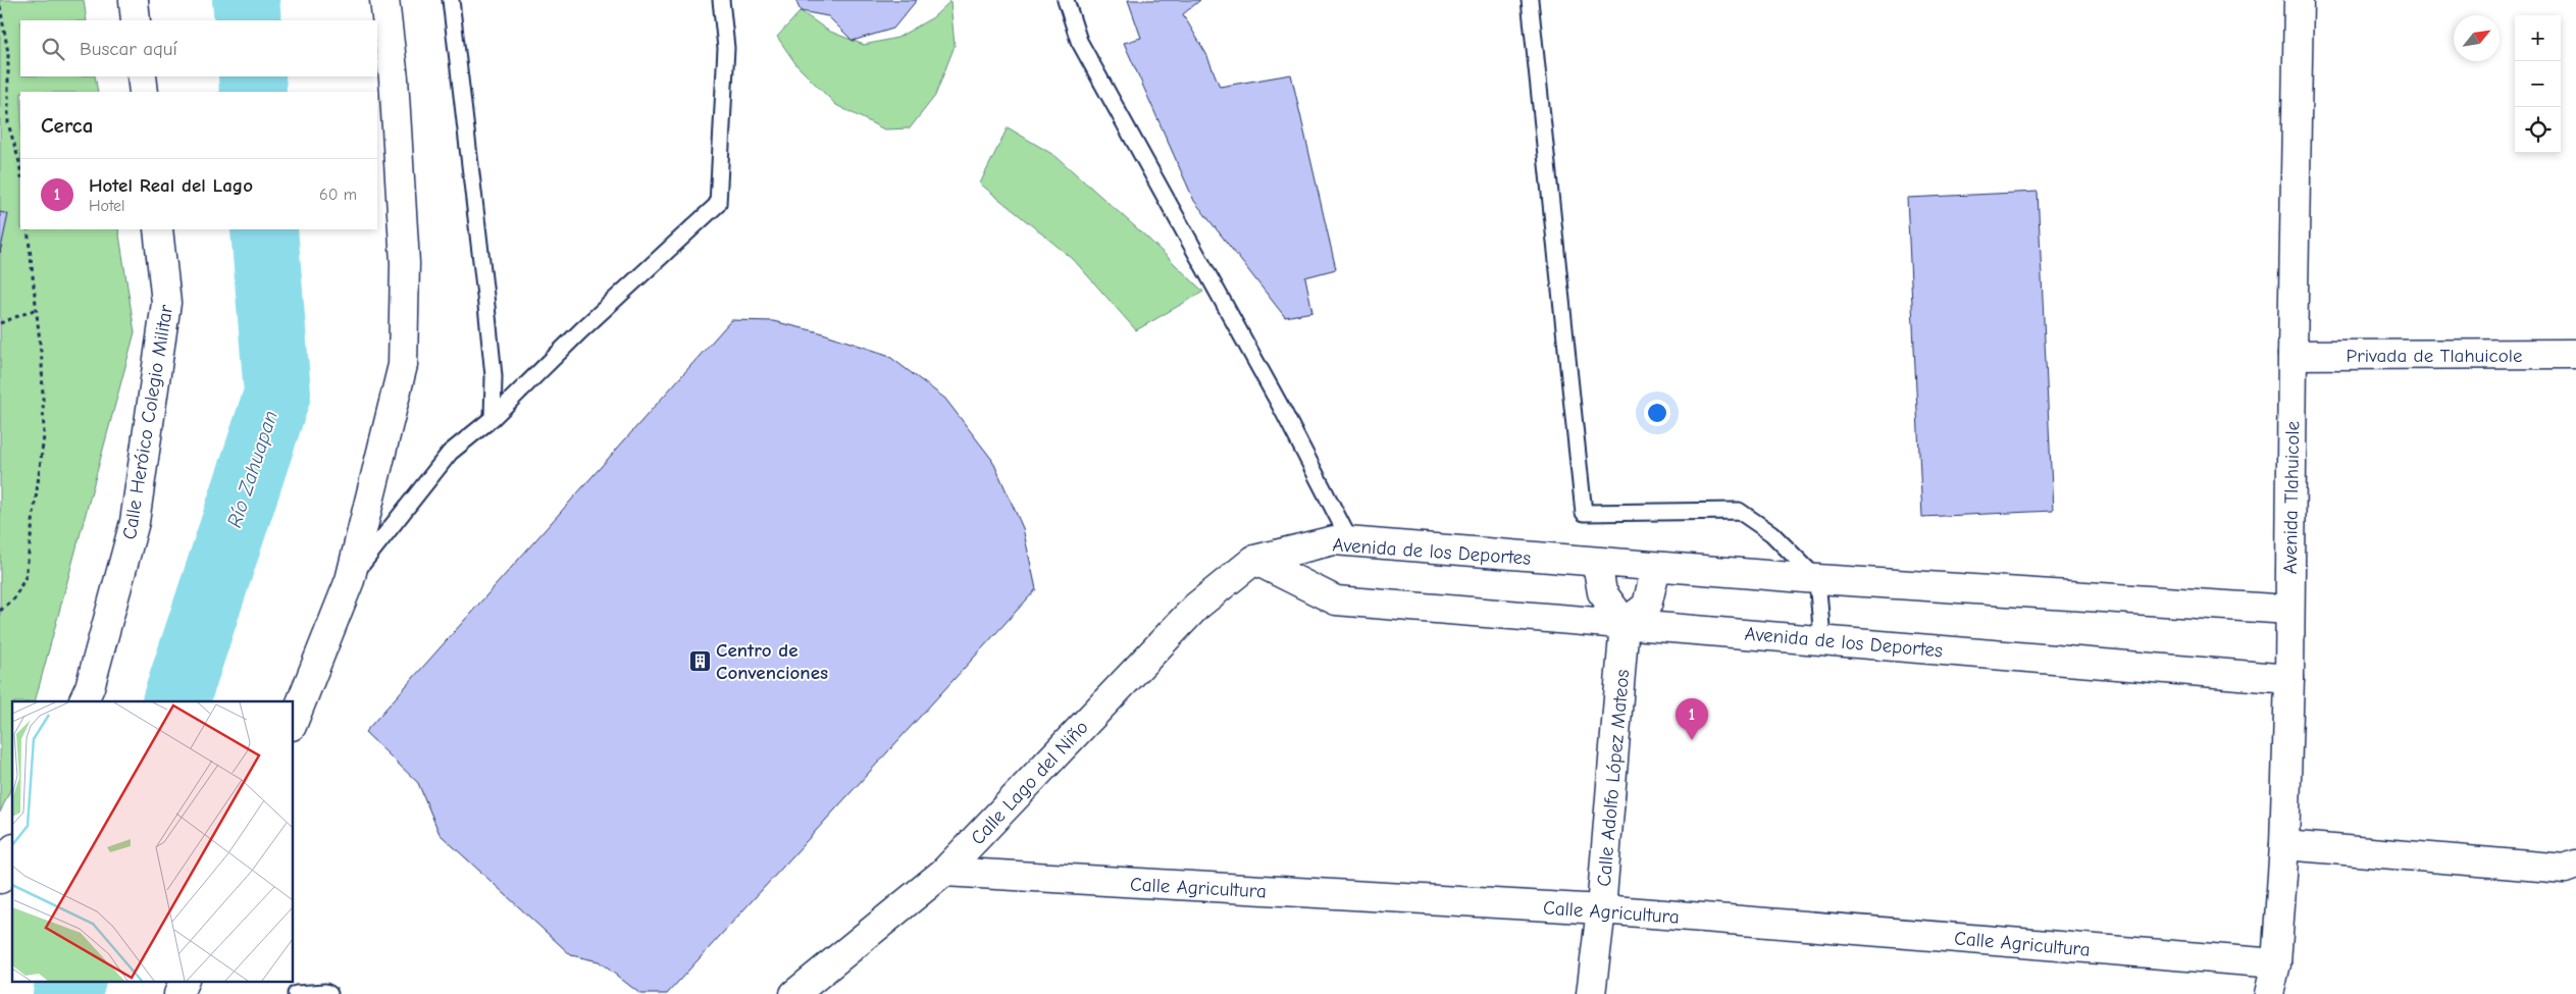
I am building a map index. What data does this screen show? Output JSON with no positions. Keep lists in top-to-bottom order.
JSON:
{
  "streets": {
    "street": [
      "Privada de Tlahuicole",
      "Calle Heróico Colegio Militar",
      "Avenida Tlahuicole",
      "Avenida de los Deportes",
      "Calle Adolfo López Mateos",
      "Calle Lago del Niño",
      "Calle Agricultura"
    ]
  },
  "crossings": [
    ["Privada de Tlahuicole", "Avenida Tlahuicole"],
    ["Avenida Tlahuicole", "Avenida de los Deportes"],
    ["Avenida Tlahuicole", "Calle Agricultura"],
    ["Avenida de los Deportes", "Calle Adolfo López Mateos"],
    ["Avenida de los Deportes", "Calle Lago del Niño"],
    ["Calle Adolfo López Mateos", "Calle Agricultura"],
    ["Calle Lago del Niño", "Calle Agricultura"]
  ],
  "water": ["Río Zahuapan"],
  "places": {
    "building": ["Centro de Convenciones"]
  },
  "north": "top right",
  "page": {
    "map_buttons": ["+", "−"],
    "search": "Buscar aquí",
    "heading": "Cerca",
    "list": [
      {
        "mark": "1",
        "name": "Hotel Real del Lago",
        "note": "Hotel",
        "value": "60 m"
      }
    ],
    "pins": "1"
  }
}
